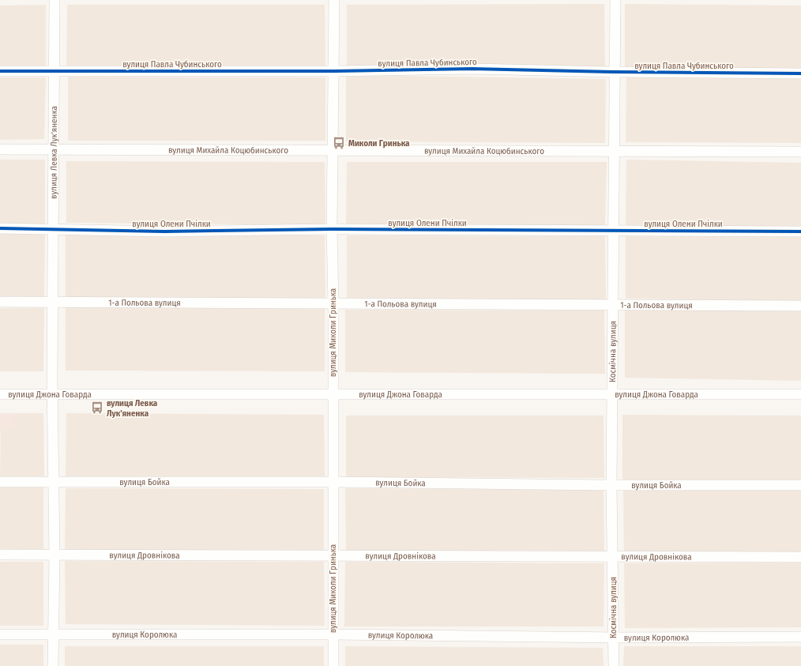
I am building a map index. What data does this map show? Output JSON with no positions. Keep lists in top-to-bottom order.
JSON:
{
  "streets": {
    "street": [
      "вулиця Павла Чубинського",
      "вулиця Михайла Коцюбинського",
      "вулиця Левка Лук'яненка",
      "вулиця Олени Пчілки",
      "1-а Польова вулиця",
      "вулиця Миколи Гринька",
      "Космічна вулиця",
      "вулиця Джона Говарда",
      "вулиця Бойка",
      "вулиця Дровнікова",
      "вулиця Королюка"
    ]
  },
  "crossings": [
    ["вулиця Павла Чубинського", "вулиця Левка Лук'яненка"],
    ["вулиця Павла Чубинського", "вулиця Миколи Гринька"],
    ["вулиця Павла Чубинського", "Космічна вулиця"],
    ["вулиця Михайла Коцюбинського", "вулиця Левка Лук'яненка"],
    ["вулиця Михайла Коцюбинського", "вулиця Миколи Гринька"],
    ["вулиця Михайла Коцюбинського", "Космічна вулиця"],
    ["вулиця Левка Лук'яненка", "вулиця Олени Пчілки"],
    ["вулиця Левка Лук'яненка", "1-а Польова вулиця"],
    ["вулиця Левка Лук'яненка", "вулиця Джона Говарда"],
    ["вулиця Левка Лук'яненка", "вулиця Бойка"],
    ["вулиця Левка Лук'яненка", "вулиця Дровнікова"],
    ["вулиця Левка Лук'яненка", "вулиця Королюка"],
    ["вулиця Олени Пчілки", "вулиця Миколи Гринька"],
    ["вулиця Олени Пчілки", "Космічна вулиця"],
    ["1-а Польова вулиця", "вулиця Миколи Гринька"],
    ["1-а Польова вулиця", "Космічна вулиця"],
    ["вулиця Миколи Гринька", "вулиця Джона Говарда"],
    ["вулиця Миколи Гринька", "вулиця Бойка"],
    ["вулиця Миколи Гринька", "вулиця Дровнікова"],
    ["вулиця Миколи Гринька", "вулиця Королюка"],
    ["Космічна вулиця", "вулиця Джона Говарда"],
    ["Космічна вулиця", "вулиця Бойка"],
    ["Космічна вулиця", "вулиця Дровнікова"],
    ["Космічна вулиця", "вулиця Королюка"]
  ],
  "places": {
    "bus stop": ["Миколи Гринька", "вулиця Левка Лук'яненка"]
  }
}
